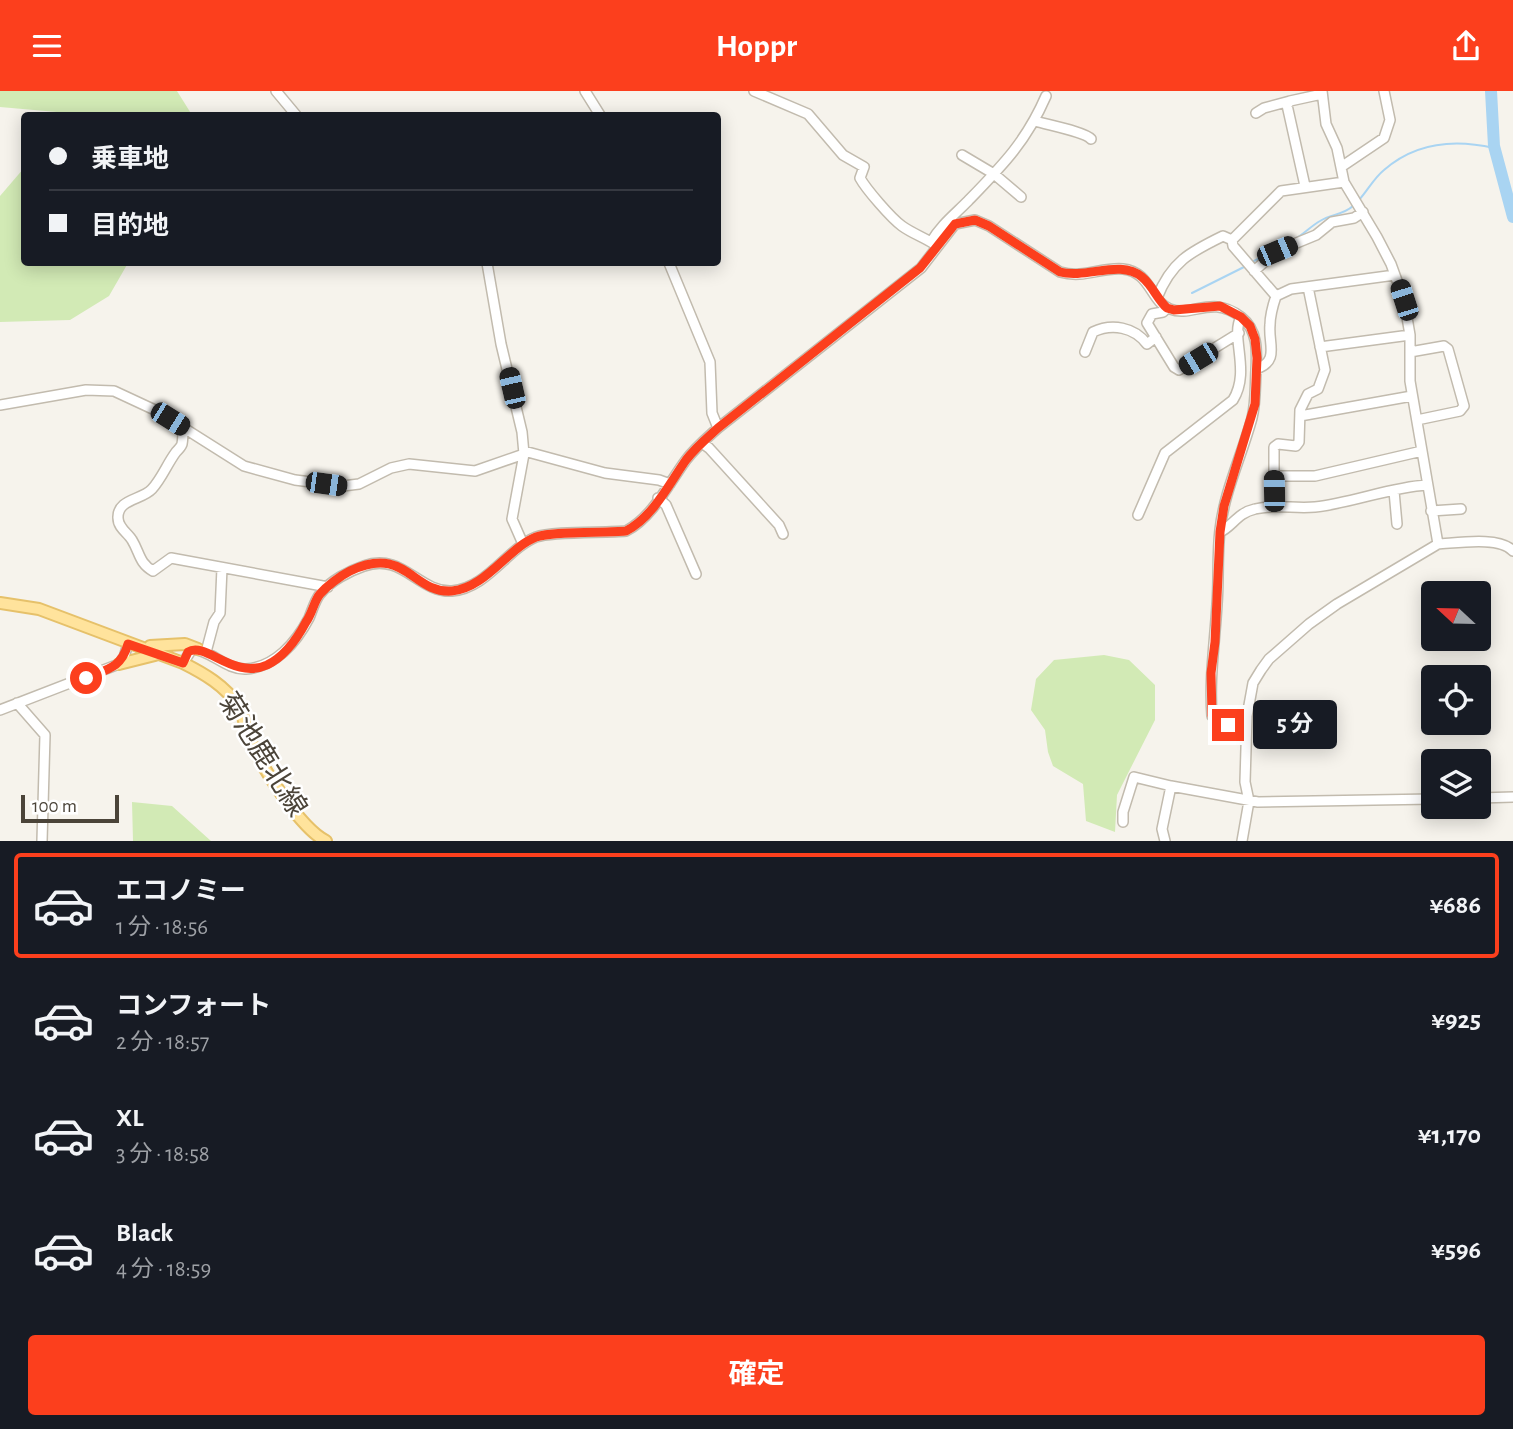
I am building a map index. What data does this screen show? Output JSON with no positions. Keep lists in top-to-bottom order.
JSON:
{
  "streets": {
    "main road": ["菊池鹿北線"]
  },
  "scale_bar": "100 m",
  "north": "left",
  "page": {
    "header": "Hoppr",
    "banner": ["乗車地", "目的地"],
    "bubble": "5 分",
    "scale": "100 m",
    "list": [
      {
        "name": "エコノミー",
        "note": "1 分 · 18:56",
        "value": "¥686"
      },
      {
        "name": "コンフォート",
        "note": "2 分 · 18:57",
        "value": "¥925"
      },
      {
        "name": "XL",
        "note": "3 分 · 18:58",
        "value": "¥1,170"
      },
      {
        "name": "Black",
        "note": "4 分 · 18:59",
        "value": "¥596"
      }
    ],
    "buttons": "確定"
  }
}
